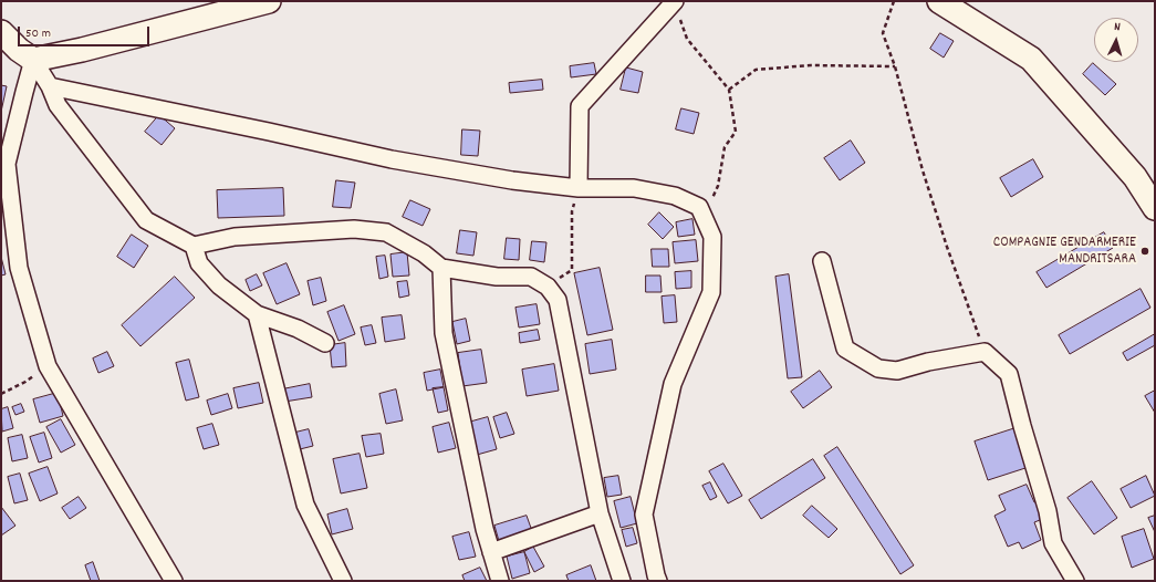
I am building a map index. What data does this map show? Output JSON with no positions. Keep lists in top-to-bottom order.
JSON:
{
  "places": ["COMPAGNIE GENDARMERIE MANDRITSARA"],
  "scale_bar": "50 m",
  "north": "top"
}
